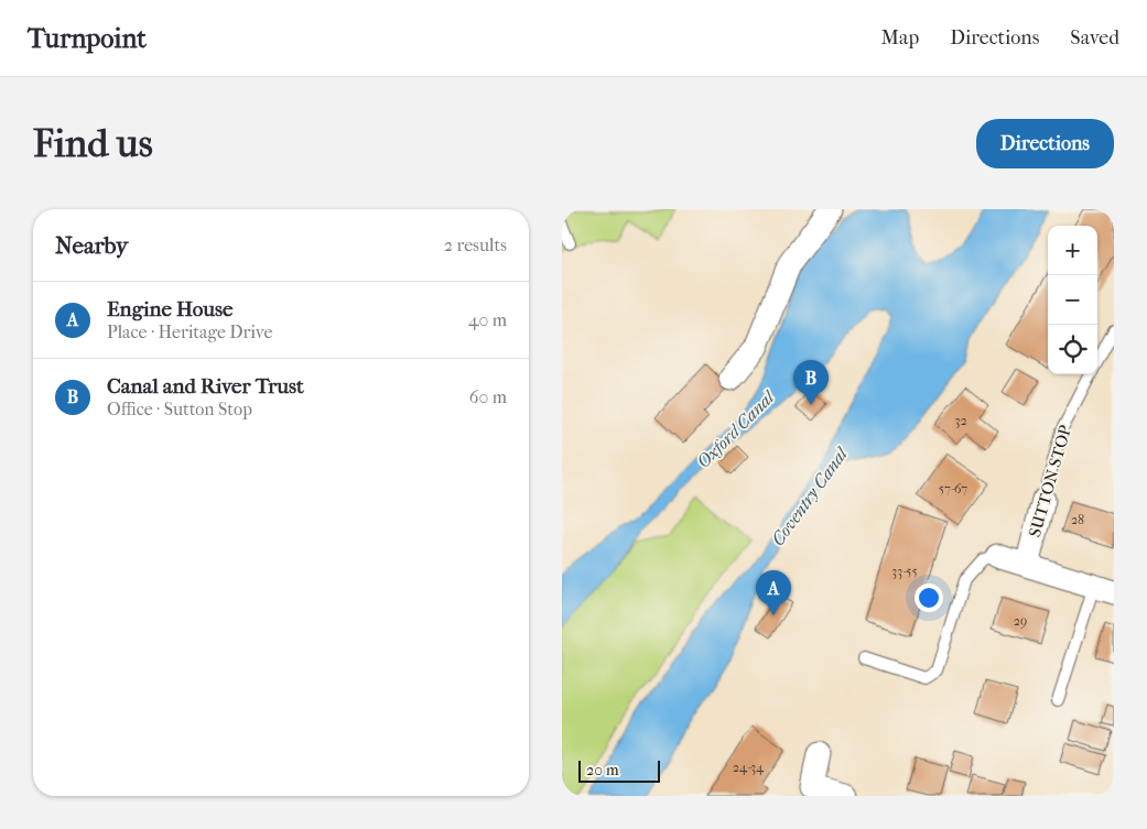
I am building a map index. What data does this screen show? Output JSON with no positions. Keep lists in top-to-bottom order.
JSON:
{
  "streets": {
    "street": ["SUTTON STOP"]
  },
  "water": ["Oxford Canal", "Coventry Canal"],
  "house_numbers": [
    "32",
    "57-67",
    "28",
    "33-55",
    "29",
    "24-34"
  ],
  "scale_bar": "20 m",
  "page": {
    "header": "Turnpoint",
    "nav": ["Map", "Directions", "Saved"],
    "buttons": "Directions",
    "title": "Find us",
    "heading": ["Nearby", "2 results"],
    "map_buttons": ["+", "−"],
    "list": [
      {
        "mark": "A",
        "name": "Engine House",
        "note": "Place · Heritage Drive",
        "value": "40 m"
      },
      {
        "mark": "B",
        "name": "Canal and River Trust",
        "note": "Office · Sutton Stop",
        "value": "60 m"
      }
    ],
    "pins": ["B", "A"],
    "scale": "20 m"
  }
}
